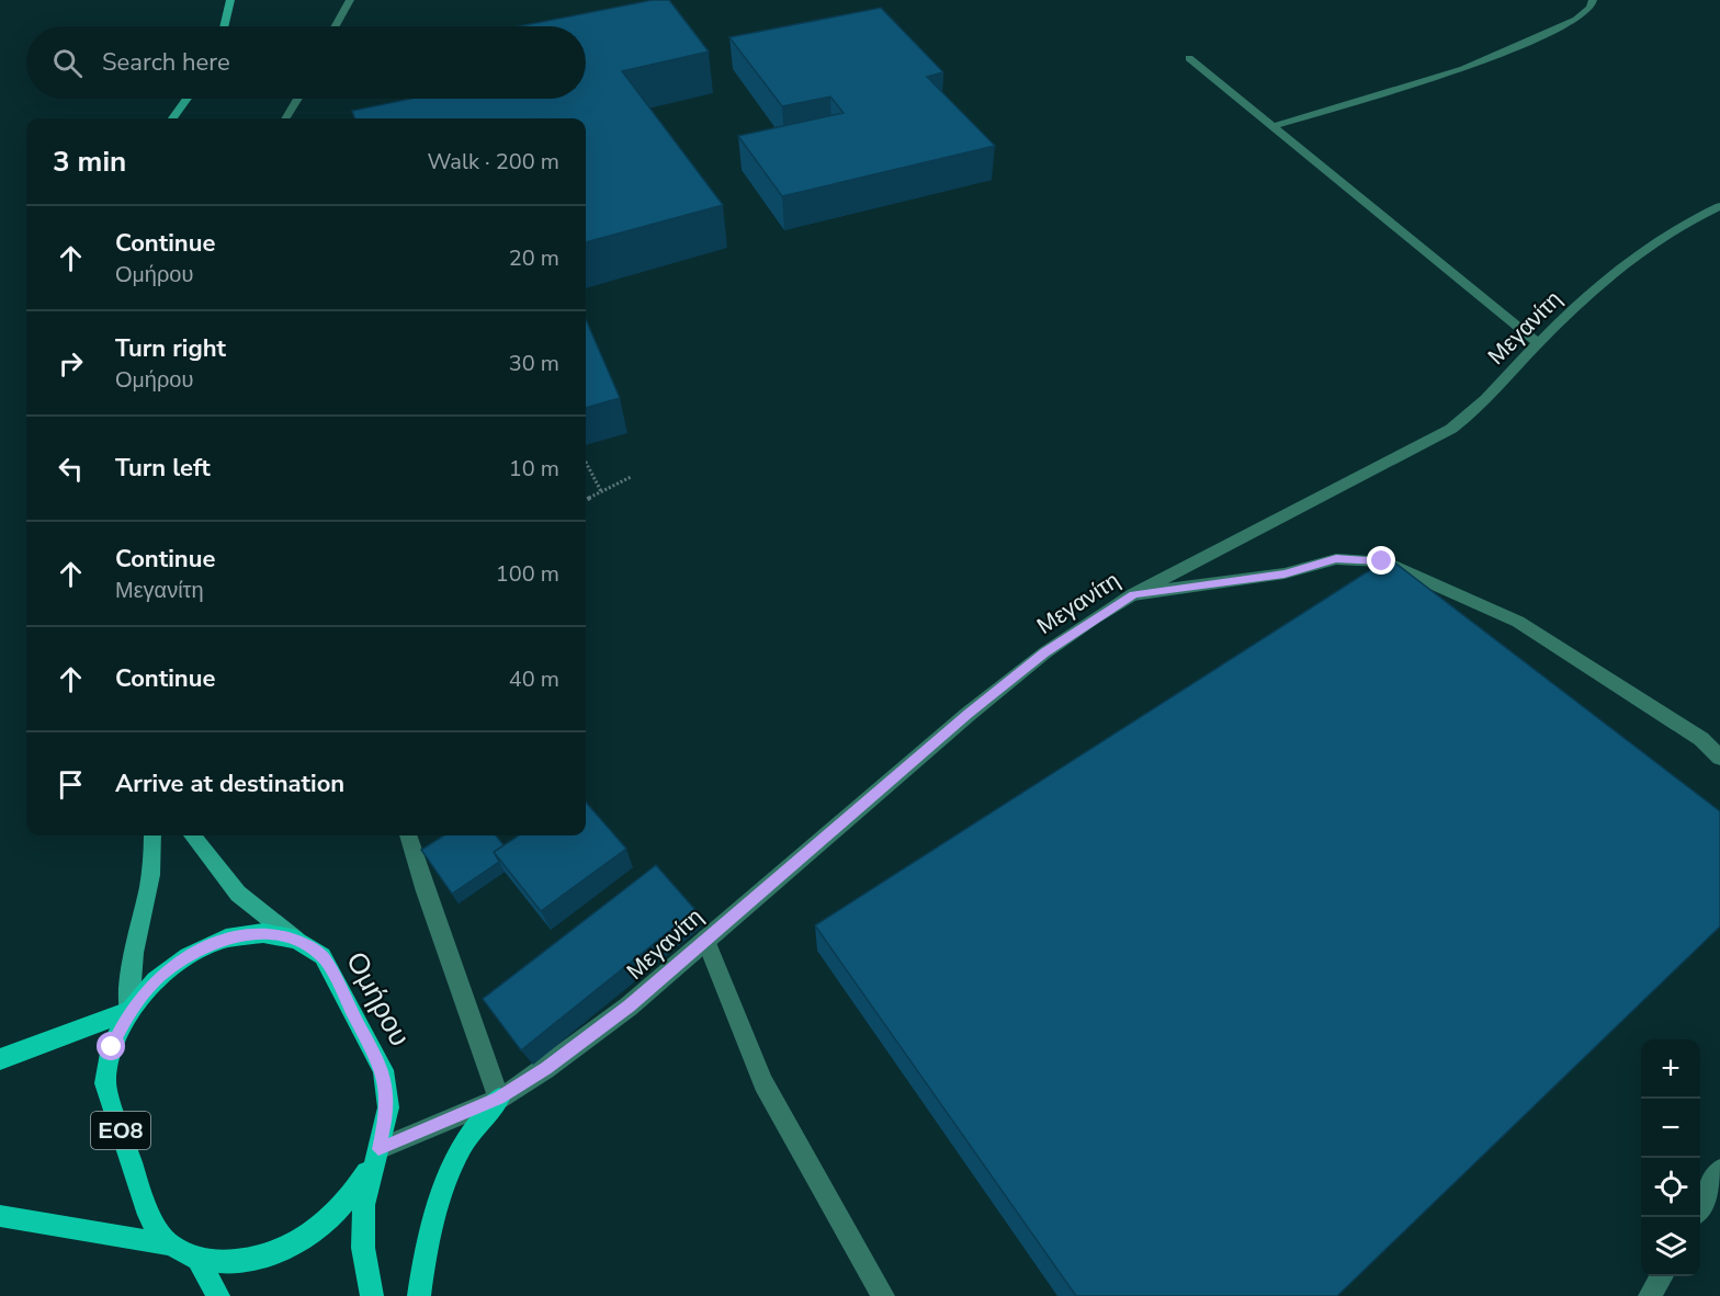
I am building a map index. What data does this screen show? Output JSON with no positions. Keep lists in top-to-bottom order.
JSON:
{
  "streets": {
    "main road": ["Ομήρου", "ΕΟ8"],
    "street": ["Μεγανίτη"]
  },
  "crossings": [
    ["Μεγανίτη", "Ομήρου"],
    ["Ομήρου", "ΕΟ8"]
  ],
  "page": {
    "search": "Search here",
    "heading": ["3 min", "Walk · 200 m"],
    "list": [
      ["Continue", "Ομήρου", "20 m"],
      ["Turn right", "Ομήρου", "30 m"],
      ["Turn left", "10 m"],
      ["Continue", "Μεγανίτη", "100 m"],
      ["Continue", "40 m"],
      "Arrive at destination"
    ],
    "map_buttons": ["+", "−"]
  }
}
